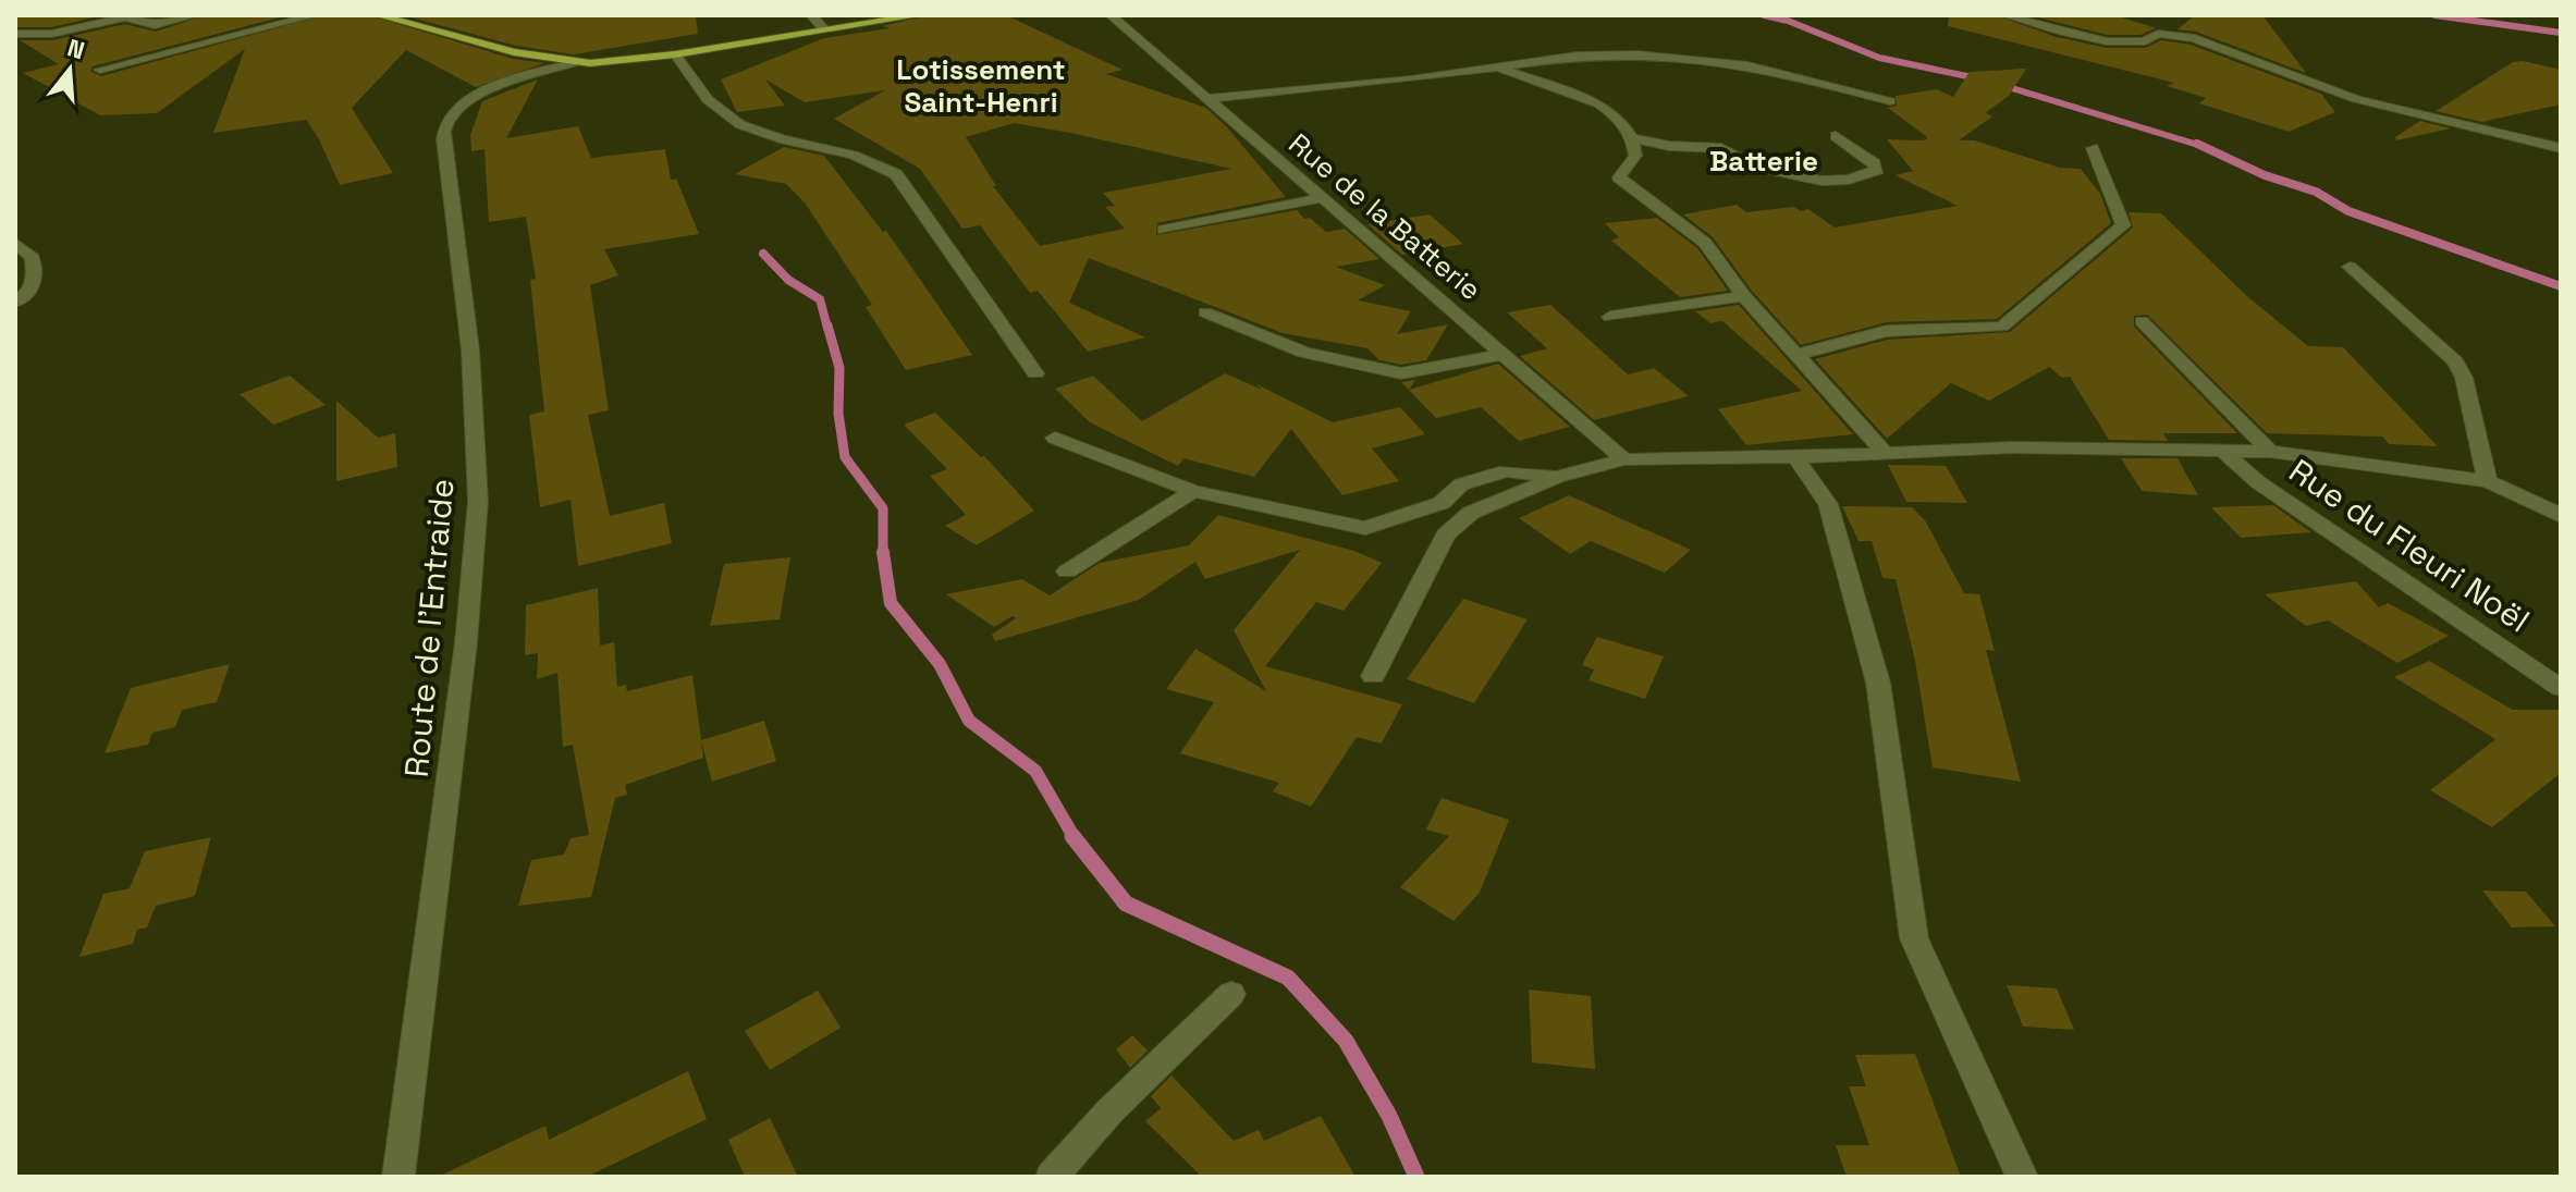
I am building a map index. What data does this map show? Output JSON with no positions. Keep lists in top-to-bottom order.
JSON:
{
  "streets": {
    "street": ["Rue de la Batterie", "Rue du Fleuri Noël", "Route de l'Entraide"]
  },
  "districts": ["Lotissement Saint-Henri", "Batterie"],
  "north": "top"
}
